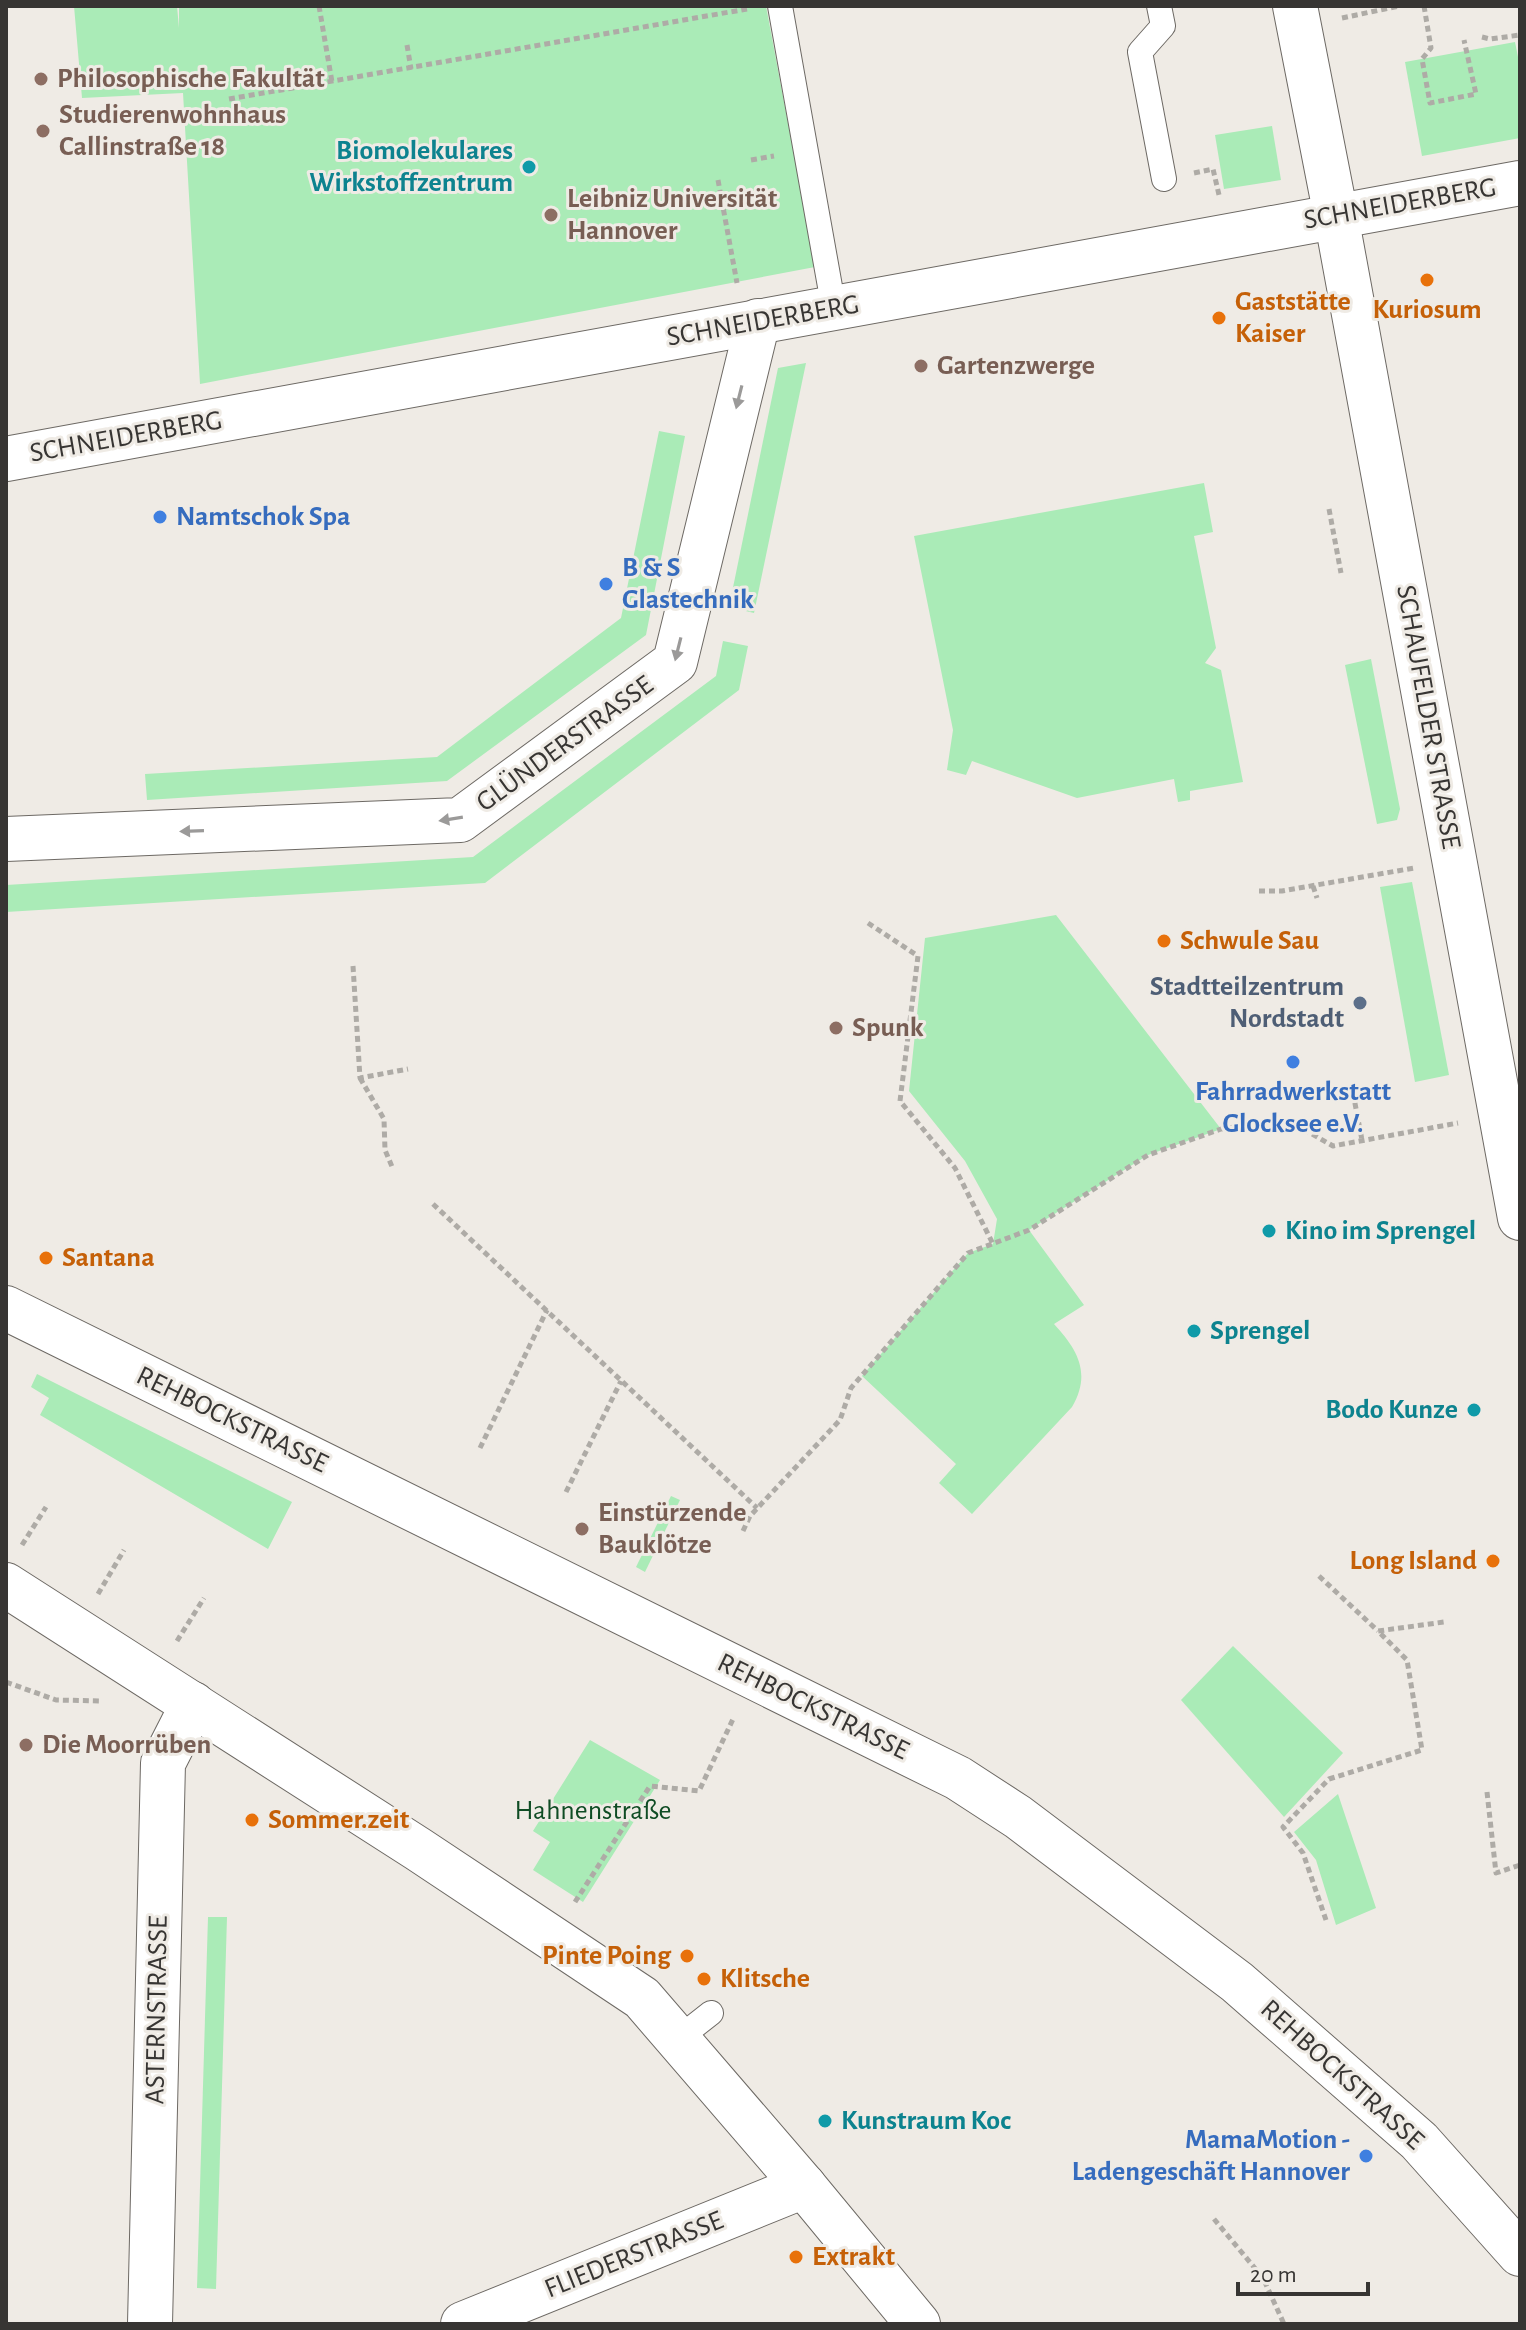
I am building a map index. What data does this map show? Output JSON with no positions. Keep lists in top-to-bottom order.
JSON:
{
  "streets": {
    "street": [
      "SCHNEIDERBERG",
      "SCHAUFELDER STRASSE",
      "GLÜNDERSTRASSE",
      "REHBOCKSTRASSE",
      "ASTERNSTRASSE",
      "FLIEDERSTRASSE"
    ]
  },
  "crossings": [
    ["SCHNEIDERBERG", "SCHAUFELDER STRASSE"],
    ["SCHNEIDERBERG", "GLÜNDERSTRASSE"]
  ],
  "one_way": ["GLÜNDERSTRASSE"],
  "parks": ["Hahnenstraße"],
  "places": [
    "Philosophische Fakultät",
    "Studierenwohnhaus Callinstraße 18",
    "Biomolekulares Wirkstoffzentrum",
    "Leibniz Universität Hannover",
    "Kuriosum",
    "Gaststätte Kaiser",
    "Gartenzwerge",
    "Namtschok Spa",
    "B & S Glastechnik",
    "Schwule Sau",
    "Stadtteilzentrum Nordstadt",
    "Spunk",
    "Fahrradwerkstatt Glocksee e.V.",
    "Kino im Sprengel",
    "Santana",
    "Sprengel",
    "Bodo Kunze",
    "Einstürzende Bauklötze",
    "Long Island",
    "Die Moorrüben",
    "Sommer.zeit",
    "Pinte Poing",
    "Klitsche",
    "Kunstraum Koc",
    "MamaMotion - Ladengeschäft Hannover",
    "Extrakt"
  ],
  "scale_bar": "20 m"
}
